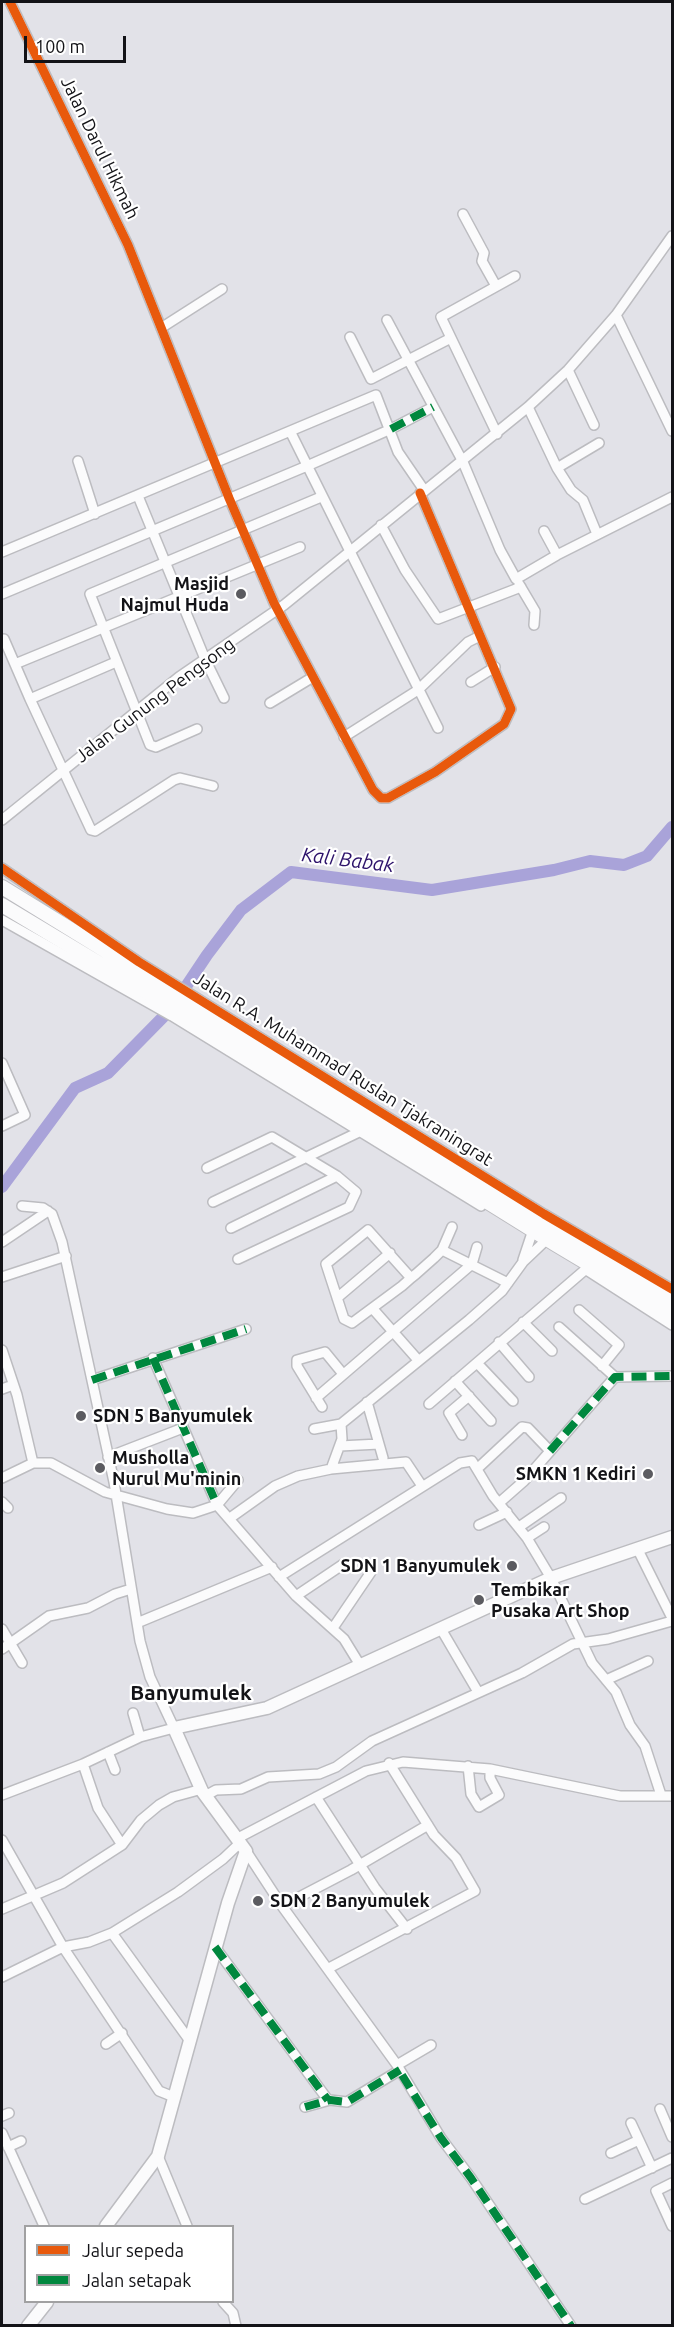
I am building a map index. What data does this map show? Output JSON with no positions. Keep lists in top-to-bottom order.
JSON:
{
  "streets": {
    "highway": ["Jalan R.A. Muhammad Ruslan Tjakraningrat"],
    "street": ["Jalan Darul Hikmah", "Jalan Gunung Pengsong"]
  },
  "crossings": [
    ["Jalan Darul Hikmah", "Jalan Gunung Pengsong"]
  ],
  "districts": ["Banyumulek"],
  "water": ["Kali Babak"],
  "places": [
    "Masjid Najmul Huda",
    "SDN 5 Banyumulek",
    "Musholla Nurul Mu'minin",
    "SMKN 1 Kediri",
    "SDN 1 Banyumulek",
    "Tembikar Pusaka Art Shop",
    "SDN 2 Banyumulek"
  ],
  "legend": ["Jalur sepeda", "Jalan setapak"],
  "scale_bar": "100 m"
}
